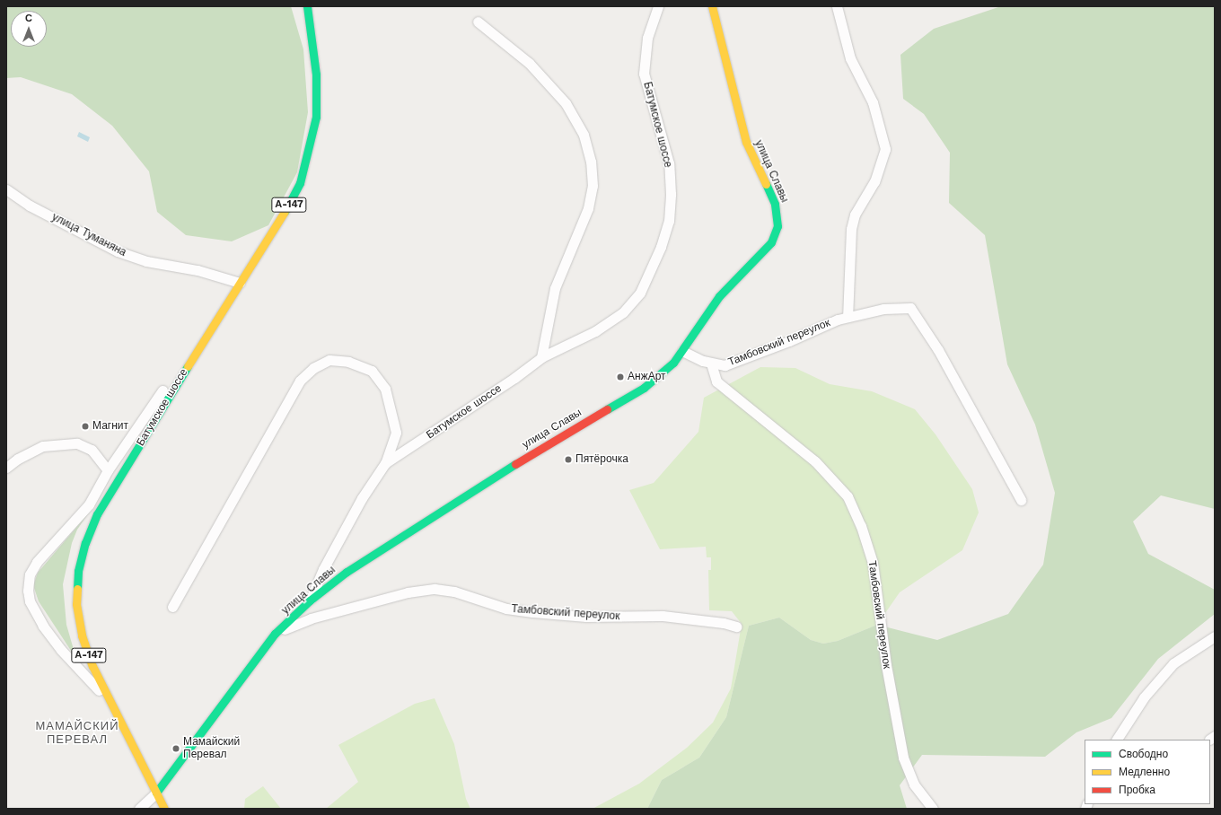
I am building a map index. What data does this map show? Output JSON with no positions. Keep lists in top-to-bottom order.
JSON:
{
  "streets": {
    "main road": ["Батумское шоссе", "улица Славы", "А-147"],
    "street": ["улица Туманяна", "Тамбовский переулок"]
  },
  "crossings": [
    ["Батумское шоссе", "улица Славы"],
    ["Батумское шоссе", "улица Туманяна"],
    ["улица Славы", "Тамбовский переулок"]
  ],
  "districts": ["МАМАЙСКИЙ ПЕРЕВАЛ"],
  "places": [
    "АнжАрт",
    "Магнит",
    "Пятёрочка",
    "Мамайский Перевал"
  ],
  "legend": ["Свободно", "Медленно", "Пробка"],
  "north": "top"
}
